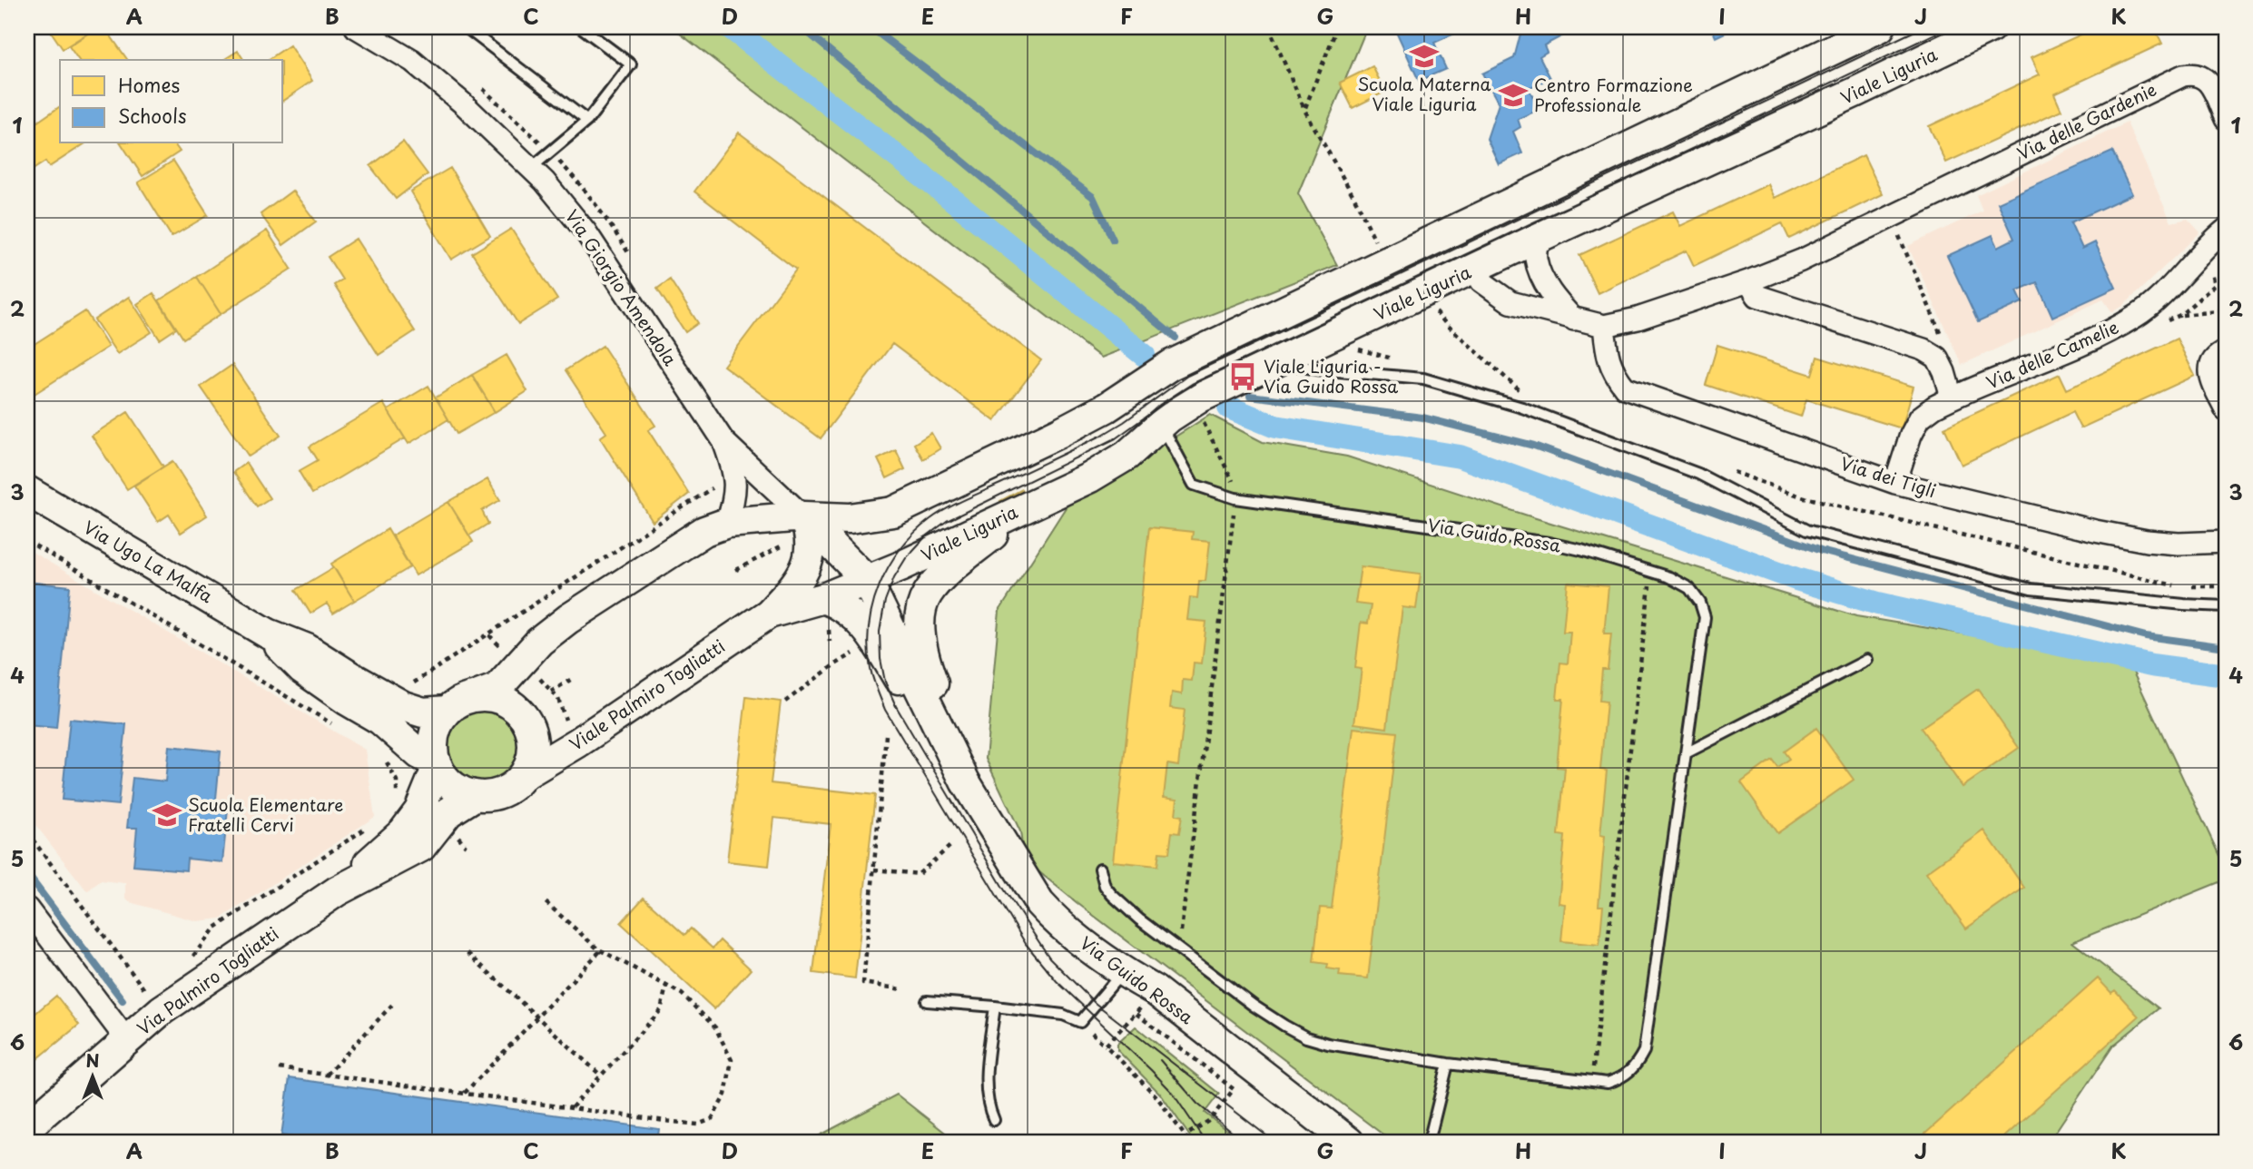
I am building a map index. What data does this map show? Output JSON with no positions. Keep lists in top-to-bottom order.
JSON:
{
  "streets": {
    "main road": [
      "Viale Liguria",
      "Via Guido Rossa",
      "Via Ugo La Malfa",
      "Viale Palmiro Togliatti",
      "Via Palmiro Togliatti"
    ],
    "street": [
      "Via delle Gardenie",
      "Via Giorgio Amendola",
      "Via delle Camelie",
      "Via dei Tigli"
    ]
  },
  "crossings": [
    ["Viale Liguria", "Via Guido Rossa"],
    ["Viale Liguria", "Viale Palmiro Togliatti"],
    ["Via Giorgio Amendola", "Viale Palmiro Togliatti"],
    ["Via delle Camelie", "Via dei Tigli"],
    ["Via Guido Rossa", "Viale Palmiro Togliatti"],
    ["Via Ugo La Malfa", "Viale Palmiro Togliatti"],
    ["Via Ugo La Malfa", "Via Palmiro Togliatti"],
    ["Viale Palmiro Togliatti", "Via Palmiro Togliatti"]
  ],
  "places": {
    "school or university": ["Scuola Materna Viale Liguria", "Centro Formazione Professionale", "Scuola Elementare Fratelli Cervi"],
    "bus stop": ["Viale Liguria - Via Guido Rossa"]
  },
  "legend": ["Homes", "Schools"],
  "north": "top",
  "grid": {
    "columns": [
      "A",
      "B",
      "C",
      "D",
      "E",
      "F",
      "G",
      "H",
      "I",
      "J",
      "K"
    ],
    "rows": [
      "1",
      "2",
      "3",
      "4",
      "5",
      "6"
    ]
  }
}
